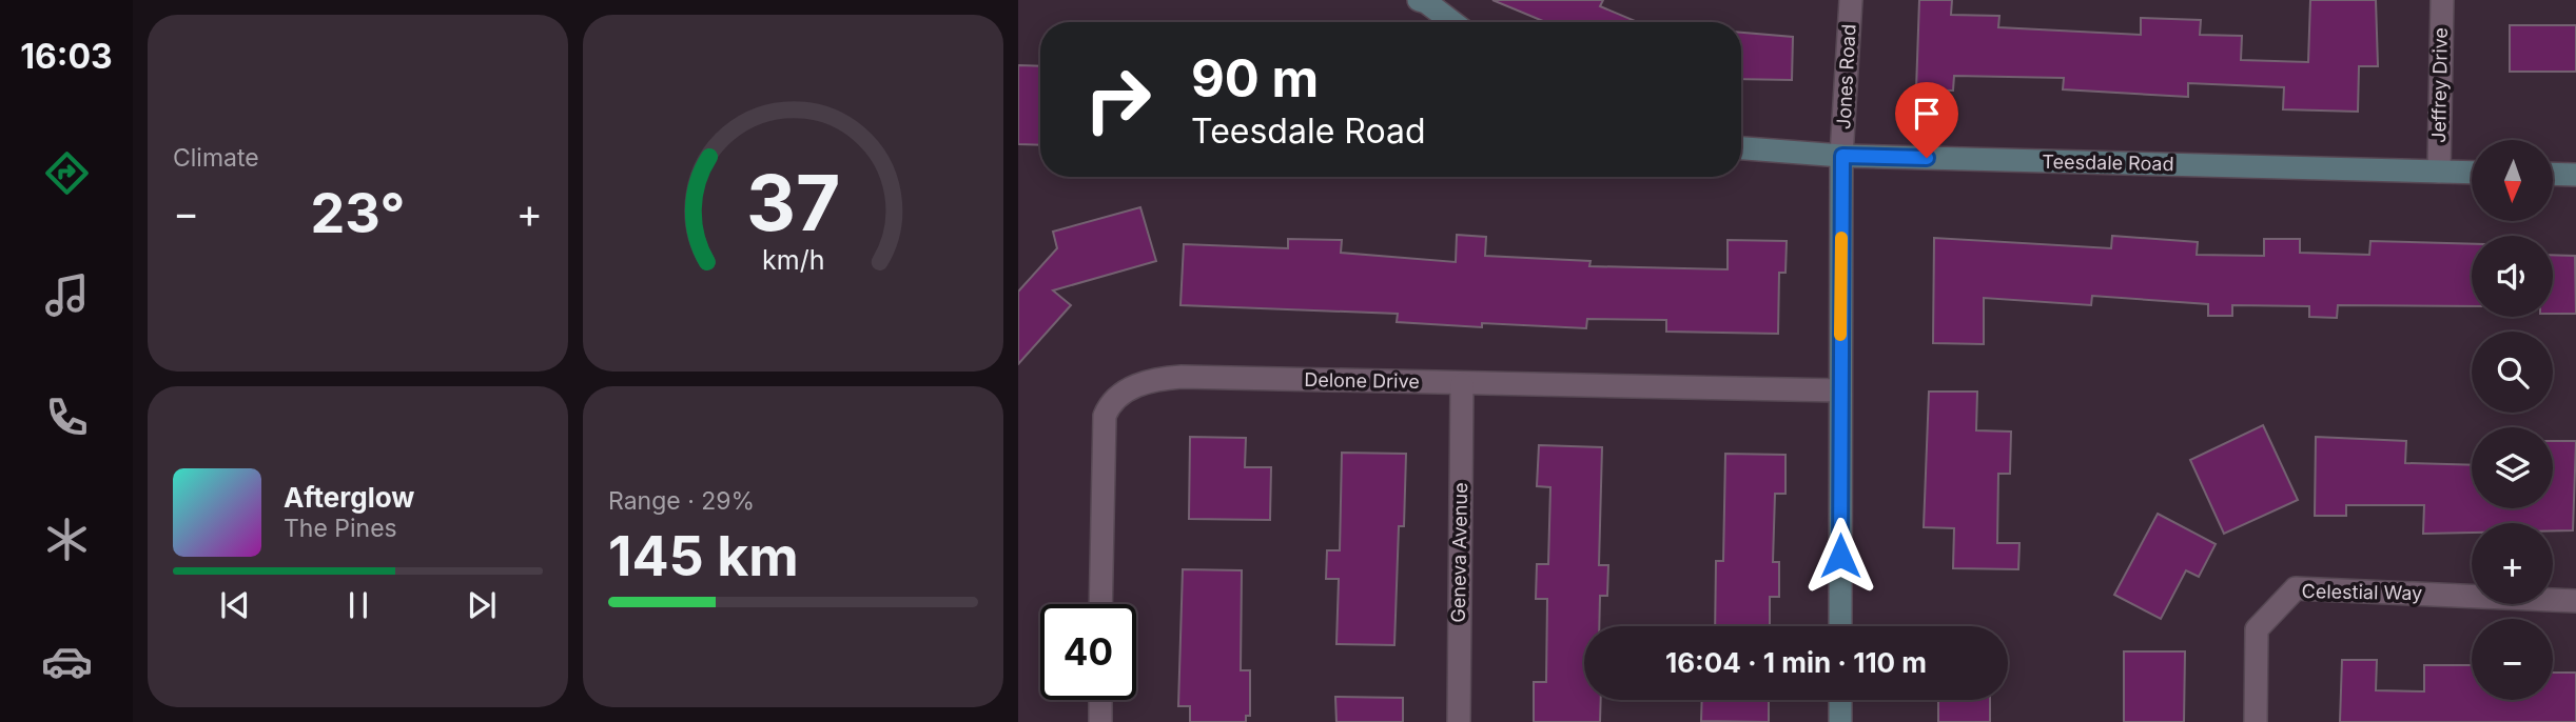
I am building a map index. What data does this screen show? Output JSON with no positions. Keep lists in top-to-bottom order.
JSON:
{
  "streets": {
    "street": [
      "Jones Road",
      "Jeffrey Drive",
      "Teesdale Road",
      "Delone Drive",
      "Geneva Avenue",
      "Celestial Way"
    ]
  },
  "crossings": [
    ["Jones Road", "Teesdale Road"],
    ["Jones Road", "Delone Drive"],
    ["Jeffrey Drive", "Teesdale Road"],
    ["Delone Drive", "Geneva Avenue"]
  ],
  "north": "bottom",
  "page": {
    "tabs": "16:03",
    "tile": [
      "Climate",
      ["Range · 29%", "145 km"]
    ],
    "turn": ["90 m", "Teesdale Road"],
    "map_buttons": ["+", "−"],
    "heat": ["−", "23°", "+"],
    "song": ["Afterglow", "The Pines"],
    "limit": "40",
    "trip": "16:04 · 1 min · 110 m",
    "gauge": ["37", "km/h"]
  }
}
